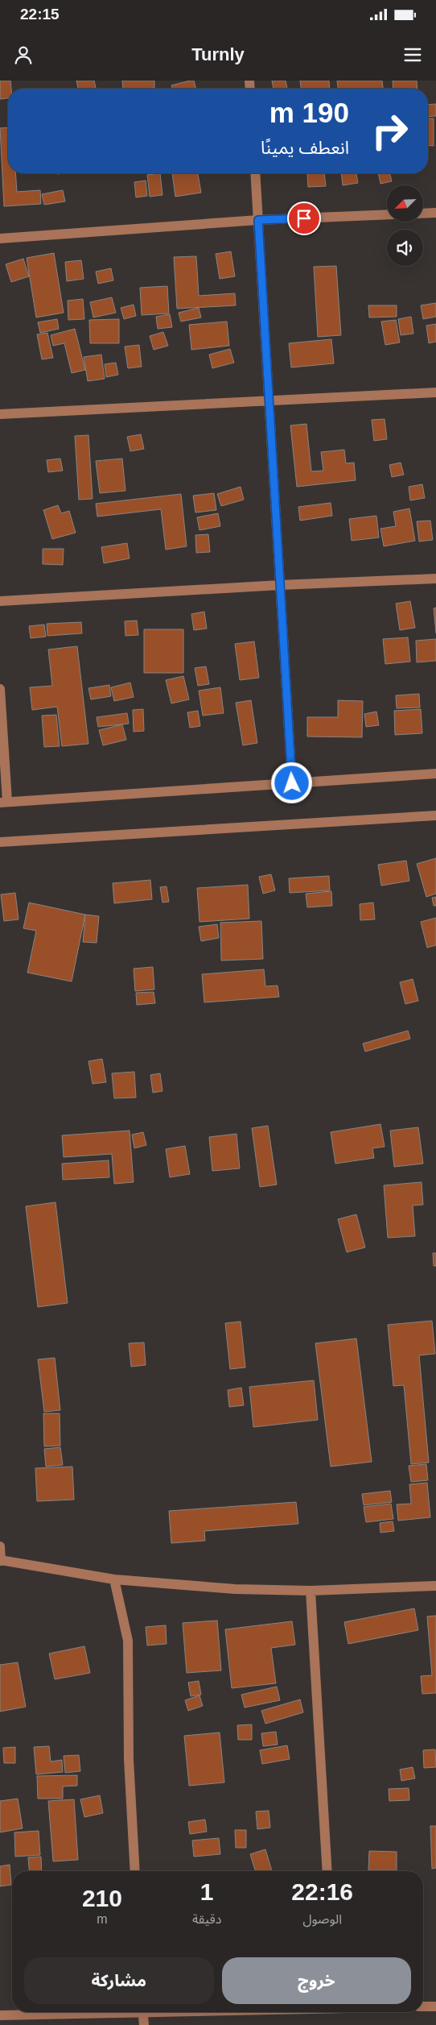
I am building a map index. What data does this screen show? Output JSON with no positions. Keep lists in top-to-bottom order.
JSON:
{
  "north": "bottom left",
  "page": {
    "status": "22:15",
    "header": "Turnly",
    "turn": ["190 m", "انعطف يمينًا"],
    "eta": [
      "22:16",
      "الوصول",
      "1",
      "دقيقة",
      "210",
      "m"
    ],
    "buttons": ["خروج", "مشاركة"]
  }
}
